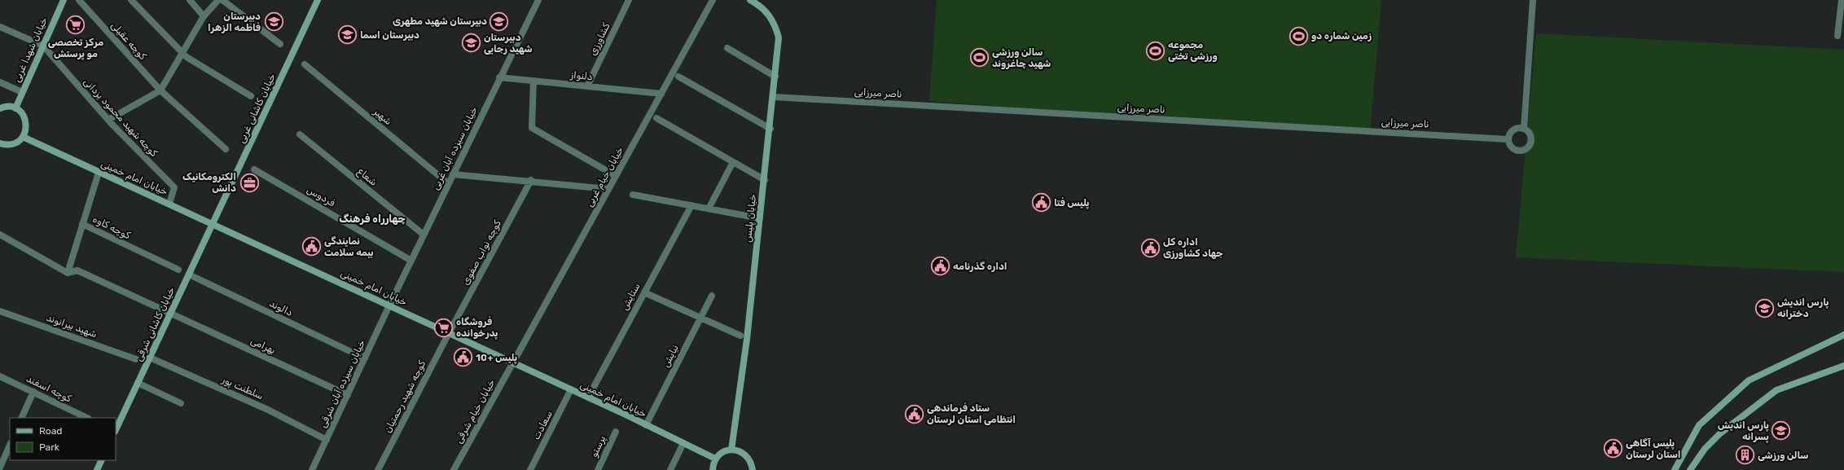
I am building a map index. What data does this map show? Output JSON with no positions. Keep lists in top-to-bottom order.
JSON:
{
  "streets": {
    "main road": [
      "خیابان شهدا غربی",
      "خیابان کاشانی غربی",
      "خیابان امام خمینی",
      "خیابان پلیس",
      "خیابان کاشانی شرقی"
    ],
    "street": [
      "کشاورزی",
      "کوچه عقیلی",
      "دلنواز",
      "ناصر میرزایی",
      "شهیر",
      "کوچه شهید محمود یزدانی",
      "خیابان سیزده آبان غربی",
      "شعاع",
      "خیابان خیام غربی",
      "فردوس",
      "کوچه کاوه",
      "کوچه نواب صفوی",
      "ستایش",
      "دالوند",
      "شهید بیرانوند",
      "بهرامی",
      "نیایش",
      "خیابان سیزده آبان شرقی",
      "سلطنت پور",
      "کوچه اسفند",
      "کوچه شهید رحمتیان",
      "خیابان خیام شرقی",
      "سعادت",
      "پرستو"
    ]
  },
  "crossings": [
    ["کشاورزی", "دلنواز"],
    ["خیابان شهدا غربی", "کوچه شهید محمود یزدانی"],
    ["دلنواز", "خیابان سیزده آبان غربی"],
    ["دلنواز", "خیابان خیام غربی"],
    ["ناصر میرزایی", "خیابان پلیس"],
    ["خیابان کاشانی غربی", "خیابان امام خمینی"],
    ["خیابان کاشانی غربی", "خیابان کاشانی شرقی"],
    ["شهیر", "خیابان سیزده آبان غربی"],
    ["کوچه شهید محمود یزدانی", "خیابان امام خمینی"],
    ["خیابان سیزده آبان غربی", "شعاع"],
    ["خیابان سیزده آبان غربی", "خیابان امام خمینی"],
    ["خیابان سیزده آبان غربی", "فردوس"],
    ["خیابان سیزده آبان غربی", "خیابان سیزده آبان شرقی"],
    ["خیابان خیام غربی", "خیابان امام خمینی"],
    ["خیابان خیام غربی", "خیابان خیام شرقی"],
    ["خیابان امام خمینی", "کوچه نواب صفوی"],
    ["خیابان امام خمینی", "ستایش"],
    ["خیابان امام خمینی", "خیابان کاشانی شرقی"],
    ["خیابان امام خمینی", "نیایش"],
    ["خیابان امام خمینی", "خیابان سیزده آبان شرقی"],
    ["خیابان امام خمینی", "کوچه شهید رحمتیان"],
    ["خیابان امام خمینی", "خیابان خیام شرقی"],
    ["خیابان امام خمینی", "سعادت"],
    ["کوچه کاوه", "بهرامی"],
    ["کوچه نواب صفوی", "کوچه شهید رحمتیان"],
    ["دالوند", "خیابان کاشانی شرقی"],
    ["دالوند", "خیابان سیزده آبان شرقی"],
    ["خیابان کاشانی شرقی", "بهرامی"],
    ["خیابان کاشانی شرقی", "سلطنت پور"],
    ["بهرامی", "خیابان سیزده آبان شرقی"],
    ["خیابان سیزده آبان شرقی", "سلطنت پور"]
  ],
  "districts": ["چهارراه فرهنگ"],
  "places": {
    "school or university": [
      "دبیرستان شهید مطهری",
      "دبیرستان فاطمه الزهرا",
      "دبیرستان اسما",
      "دبیرستان شهید رجایی",
      "پارس اندیش دخترانه",
      "پارس اندیش پسرانه"
    ],
    "supermarket": ["مرکز تخصصی مو پرستش", "فروشگاه پدرخوانده"],
    "sports": ["زمین شماره دو", "مجموعه ورزشی تختی", "سالن ورزشی شهید چاغروند"],
    "office": ["الکترومکانیک دانش"],
    "public building": [
      "پلیس فتا",
      "نمایندگی بیمه سلامت",
      "اداره کل جهاد کشاورزی",
      "اداره گذرنامه",
      "پلیس +10",
      "ستاد فرماندهی انتظامی استان لرستان",
      "پلیس آگاهی استان لرستان"
    ],
    "building": ["سالن ورزشی"]
  },
  "legend": ["Road", "Park"]
}
